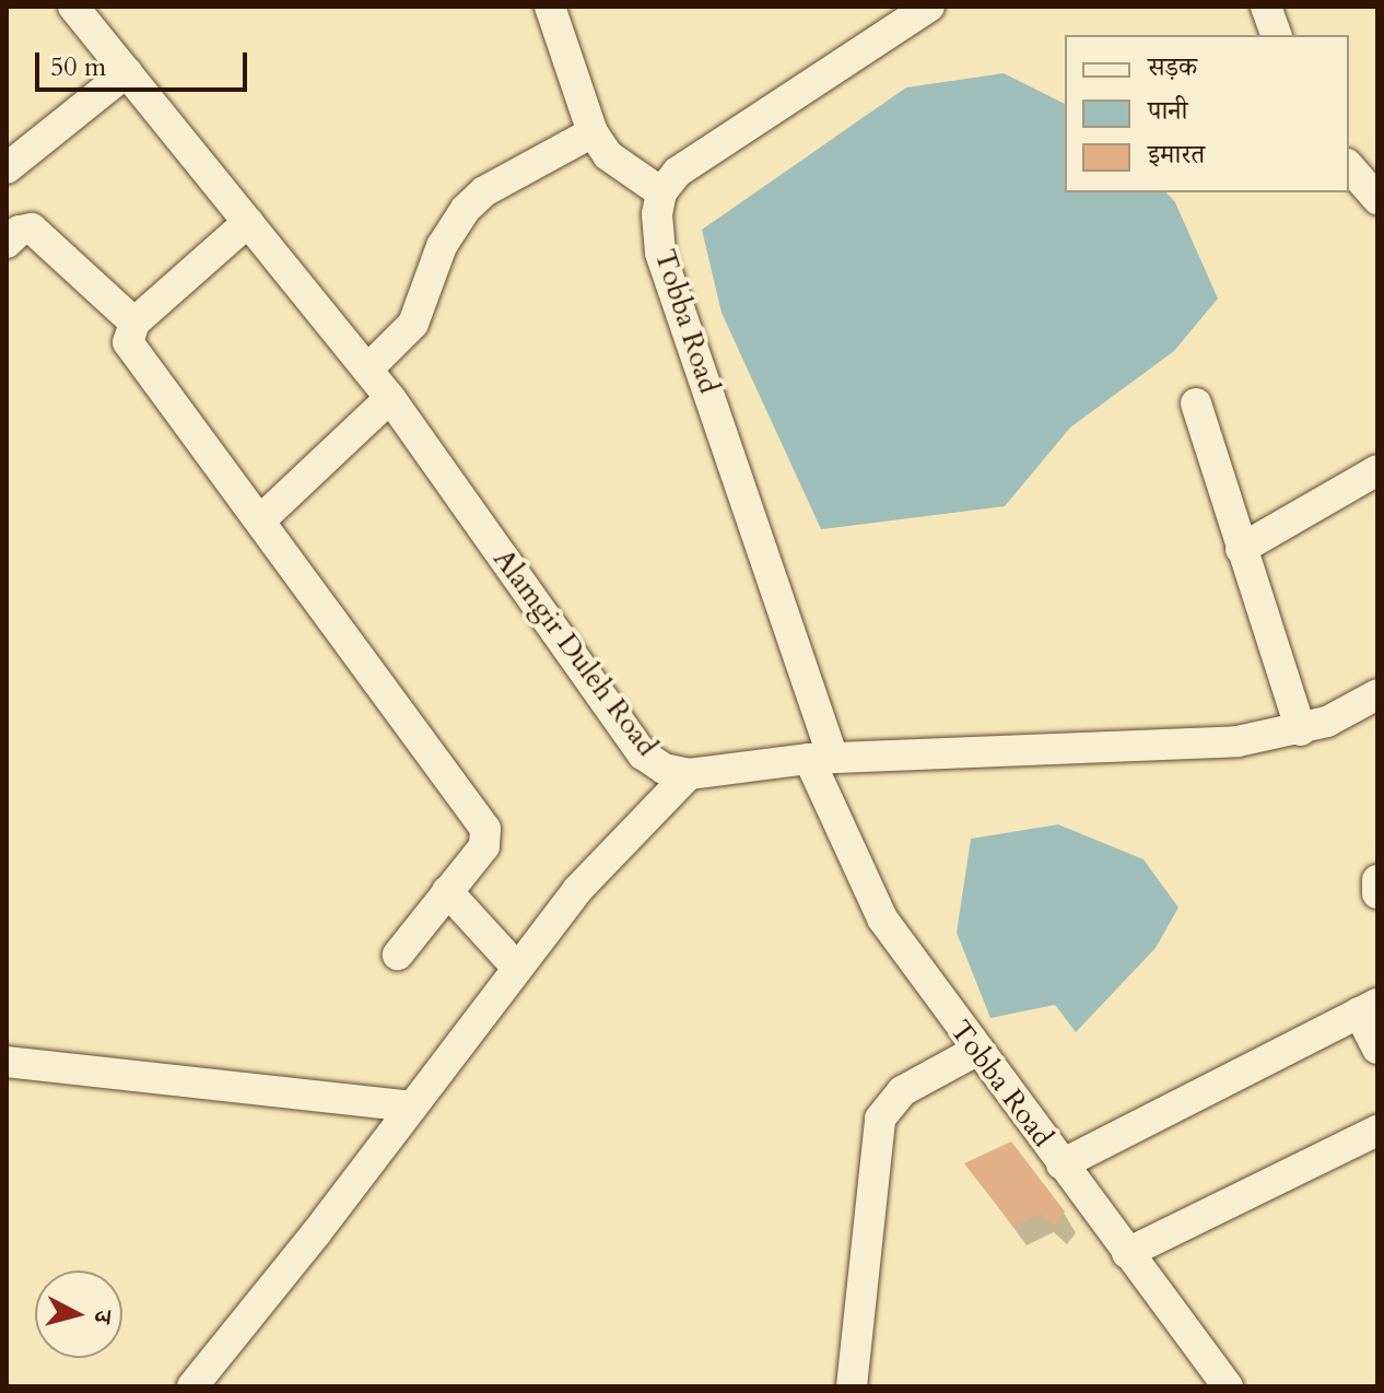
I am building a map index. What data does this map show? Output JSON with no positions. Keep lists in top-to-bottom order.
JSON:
{
  "streets": {
    "street": ["Tobba Road", "Alamgir Duleh Road"]
  },
  "crossings": [
    ["Tobba Road", "Alamgir Duleh Road"]
  ],
  "legend": ["सड़क", "पानी", "इमारत"],
  "scale_bar": "50 m",
  "north": "right"
}
